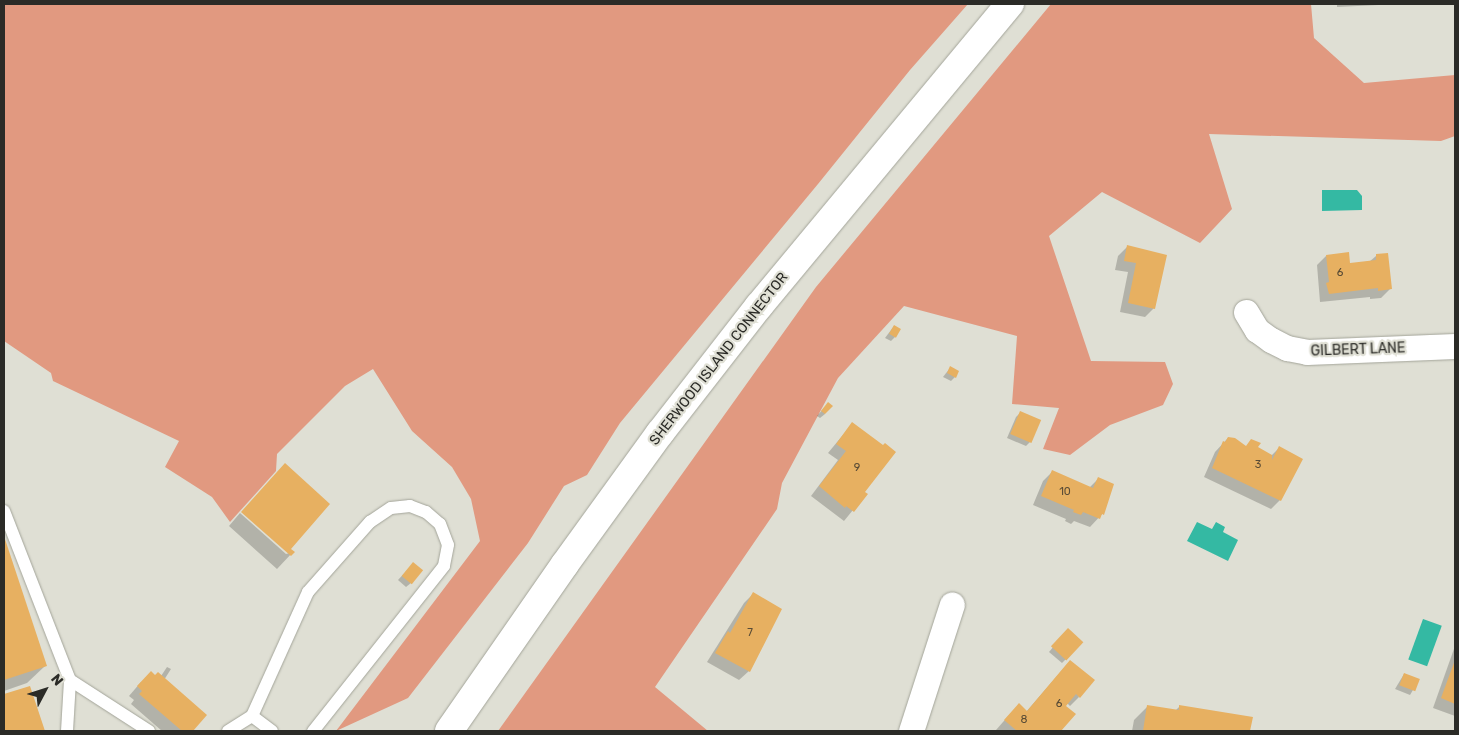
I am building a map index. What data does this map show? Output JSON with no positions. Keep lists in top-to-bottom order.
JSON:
{
  "streets": {
    "main road": ["SHERWOOD ISLAND CONNECTOR"],
    "street": ["GILBERT LANE"]
  },
  "house_numbers": [
    "6",
    "3",
    "9",
    "10",
    "7",
    "6",
    "8"
  ],
  "north": "top right"
}
